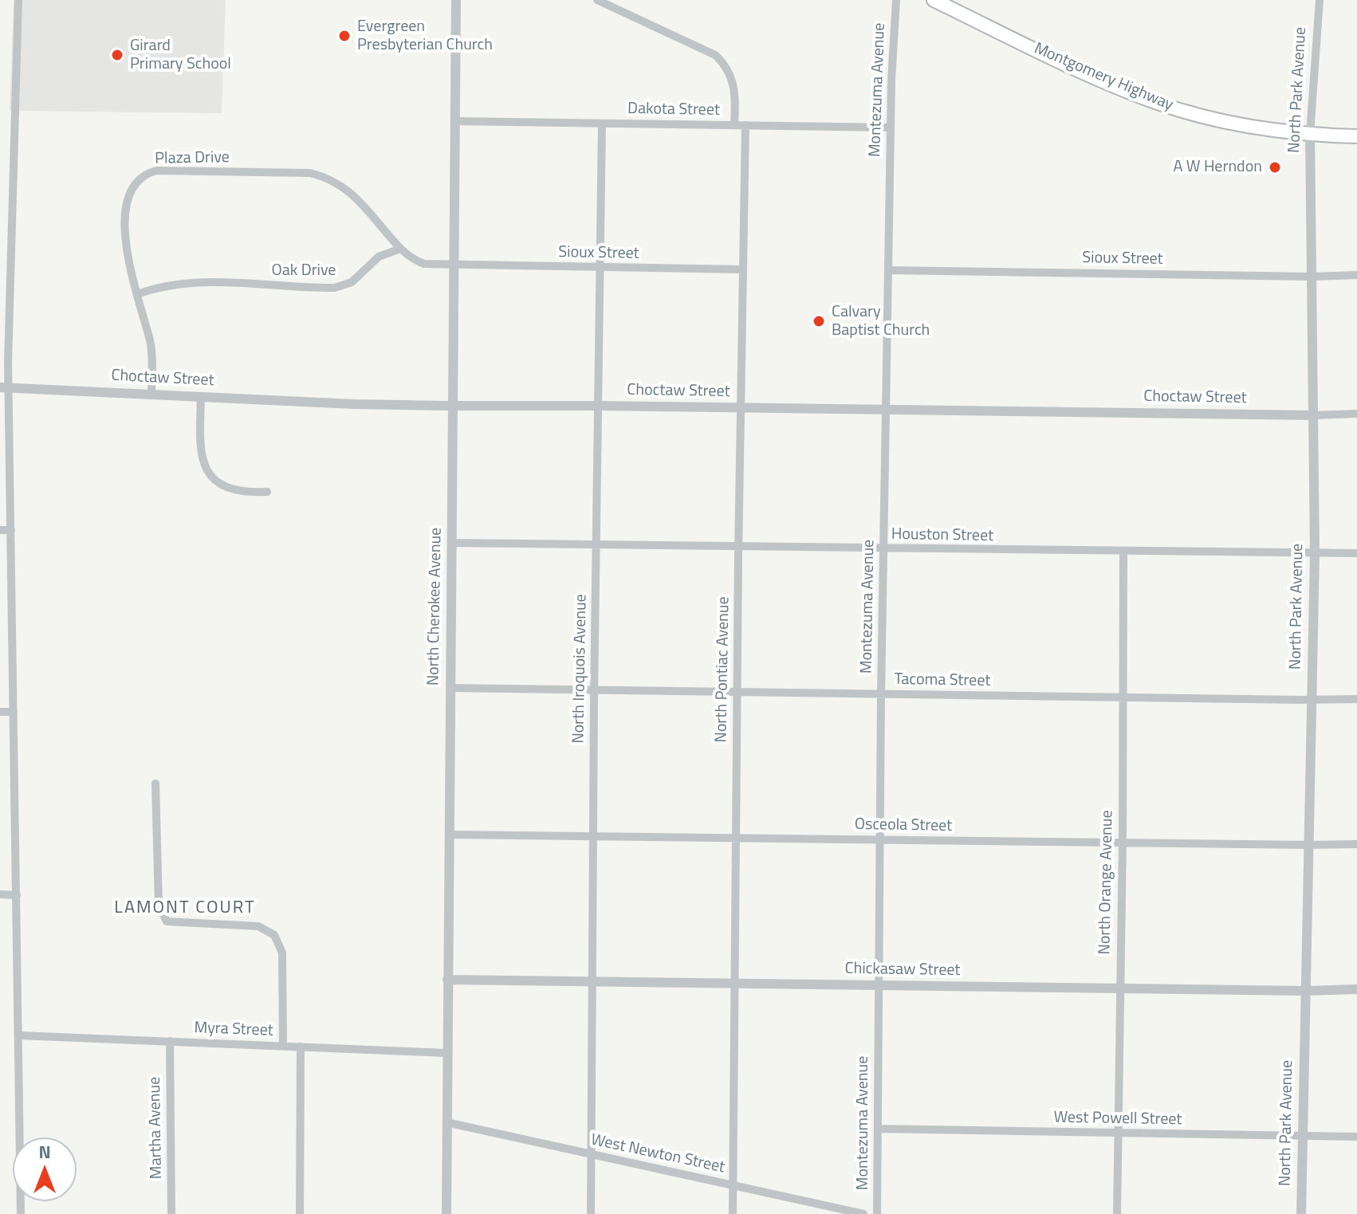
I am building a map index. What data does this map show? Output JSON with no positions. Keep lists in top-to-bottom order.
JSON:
{
  "streets": {
    "main road": ["Montgomery Highway"],
    "street": [
      "Montezuma Avenue",
      "North Park Avenue",
      "Dakota Street",
      "Plaza Drive",
      "Sioux Street",
      "Oak Drive",
      "Choctaw Street",
      "Houston Street",
      "North Cherokee Avenue",
      "North Iroquois Avenue",
      "North Pontiac Avenue",
      "Tacoma Street",
      "Osceola Street",
      "North Orange Avenue",
      "Chickasaw Street",
      "Myra Street",
      "West Powell Street",
      "Martha Avenue",
      "West Newton Street"
    ]
  },
  "crossings": [
    ["Montgomery Highway", "North Park Avenue"],
    ["Montezuma Avenue", "Dakota Street"],
    ["Montezuma Avenue", "Sioux Street"],
    ["Montezuma Avenue", "Choctaw Street"],
    ["Montezuma Avenue", "Houston Street"],
    ["Montezuma Avenue", "Tacoma Street"],
    ["Montezuma Avenue", "Osceola Street"],
    ["Montezuma Avenue", "Chickasaw Street"],
    ["Montezuma Avenue", "West Powell Street"],
    ["North Park Avenue", "Sioux Street"],
    ["North Park Avenue", "Choctaw Street"],
    ["North Park Avenue", "Houston Street"],
    ["North Park Avenue", "Tacoma Street"],
    ["North Park Avenue", "Osceola Street"],
    ["North Park Avenue", "Chickasaw Street"],
    ["North Park Avenue", "West Powell Street"],
    ["Dakota Street", "North Cherokee Avenue"],
    ["Dakota Street", "North Iroquois Avenue"],
    ["Dakota Street", "North Pontiac Avenue"],
    ["Plaza Drive", "Oak Drive"],
    ["Plaza Drive", "Choctaw Street"],
    ["Sioux Street", "North Cherokee Avenue"],
    ["Sioux Street", "North Iroquois Avenue"],
    ["Sioux Street", "North Pontiac Avenue"],
    ["Choctaw Street", "North Cherokee Avenue"],
    ["Choctaw Street", "North Iroquois Avenue"],
    ["Choctaw Street", "North Pontiac Avenue"],
    ["Houston Street", "North Cherokee Avenue"],
    ["Houston Street", "North Iroquois Avenue"],
    ["Houston Street", "North Pontiac Avenue"],
    ["Houston Street", "North Orange Avenue"],
    ["North Cherokee Avenue", "Tacoma Street"],
    ["North Cherokee Avenue", "Osceola Street"],
    ["North Cherokee Avenue", "Chickasaw Street"],
    ["North Cherokee Avenue", "Myra Street"],
    ["North Cherokee Avenue", "West Newton Street"],
    ["North Iroquois Avenue", "Tacoma Street"],
    ["North Iroquois Avenue", "Osceola Street"],
    ["North Iroquois Avenue", "Chickasaw Street"],
    ["North Iroquois Avenue", "West Newton Street"],
    ["North Pontiac Avenue", "Tacoma Street"],
    ["North Pontiac Avenue", "Osceola Street"],
    ["North Pontiac Avenue", "Chickasaw Street"],
    ["North Pontiac Avenue", "West Newton Street"],
    ["Tacoma Street", "North Orange Avenue"],
    ["Osceola Street", "North Orange Avenue"],
    ["North Orange Avenue", "Chickasaw Street"],
    ["North Orange Avenue", "West Powell Street"],
    ["Myra Street", "Martha Avenue"]
  ],
  "districts": ["LAMONT COURT"],
  "places": [
    "Evergreen Presbyterian Church",
    "Girard Primary School",
    "A W Herndon",
    "Calvary Baptist Church"
  ],
  "north": "top"
}
